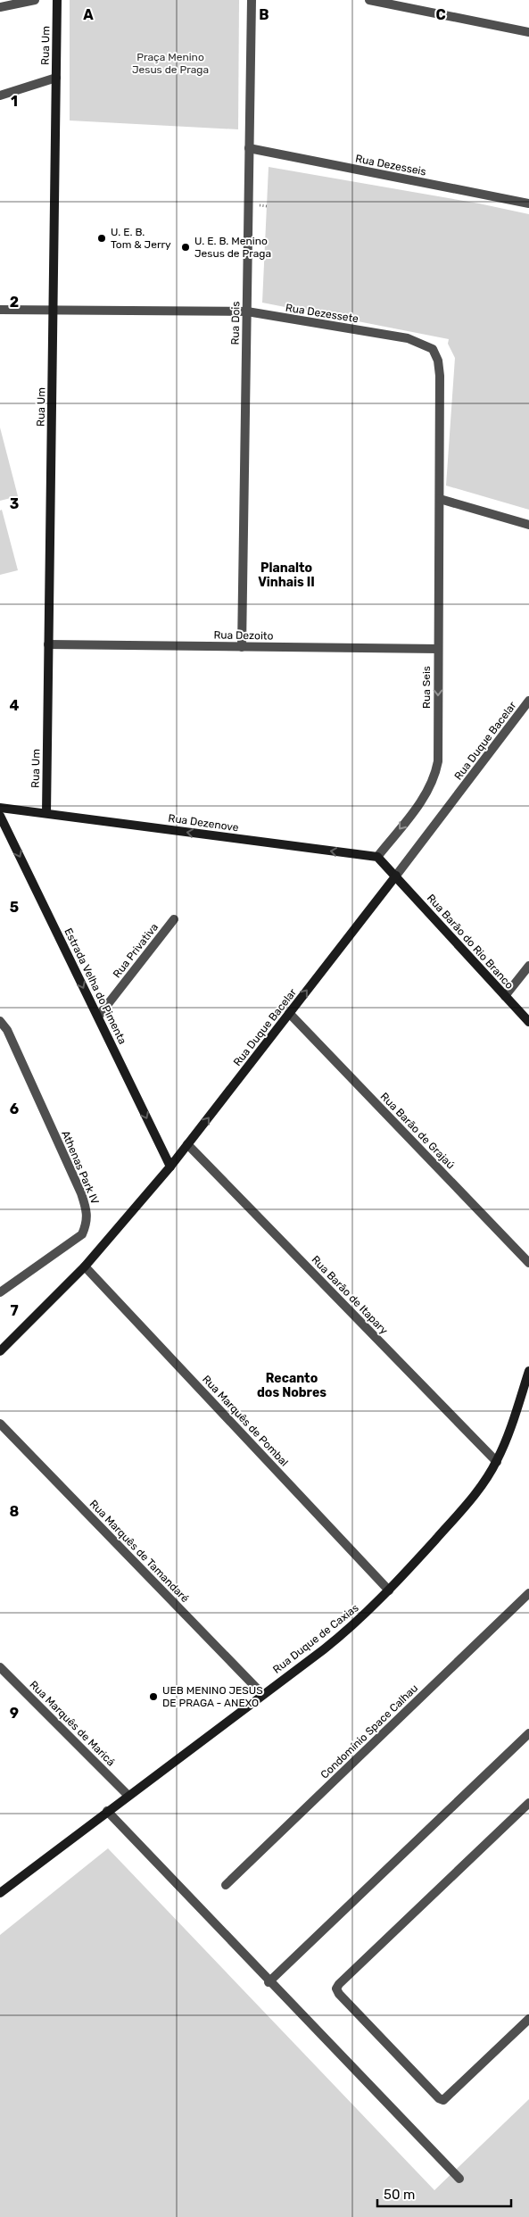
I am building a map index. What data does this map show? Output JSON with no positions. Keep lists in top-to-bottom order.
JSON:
{
  "streets": {
    "main road": [
      "Rua Um",
      "Rua Duque Bacelar",
      "Rua Dezenove",
      "Rua Barão do Rio Branco",
      "Estrada Velha do Pimenta",
      "Rua Duque de Caxias"
    ],
    "street": [
      "Rua Dezesseis",
      "Rua Dezessete",
      "Rua Dois",
      "Rua Dezoito",
      "Rua Seis",
      "Rua Privativa",
      "Rua Barão de Grajaú",
      "Athenas Park IV",
      "Rua Barão de Itapary",
      "Rua Marquês de Pombal",
      "Rua Marquês de Tamandaré",
      "Rua Marquês de Maricá",
      "Condomínio Space Calhau"
    ]
  },
  "crossings": [
    ["Rua Um", "Rua Dezessete"],
    ["Rua Um", "Rua Dezoito"],
    ["Rua Um", "Rua Dezenove"],
    ["Rua Dezesseis", "Rua Dois"],
    ["Rua Dezessete", "Rua Dois"],
    ["Rua Dezessete", "Rua Seis"],
    ["Rua Dois", "Rua Dezoito"],
    ["Rua Dezoito", "Rua Seis"],
    ["Rua Seis", "Rua Dezenove"],
    ["Rua Duque Bacelar", "Rua Barão do Rio Branco"],
    ["Rua Duque Bacelar", "Estrada Velha do Pimenta"],
    ["Rua Duque Bacelar", "Rua Barão de Grajaú"],
    ["Rua Duque Bacelar", "Rua Barão de Itapary"],
    ["Rua Duque Bacelar", "Rua Marquês de Pombal"],
    ["Rua Privativa", "Estrada Velha do Pimenta"],
    ["Rua Barão de Itapary", "Rua Duque de Caxias"],
    ["Rua Marquês de Pombal", "Rua Duque de Caxias"],
    ["Rua Marquês de Tamandaré", "Rua Duque de Caxias"],
    ["Rua Duque de Caxias", "Rua Marquês de Maricá"]
  ],
  "one_way": [
    "Rua Seis",
    "Rua Duque Bacelar",
    "Rua Dezenove",
    "Estrada Velha do Pimenta"
  ],
  "districts": ["Planalto Vinhais II", "Recanto dos Nobres"],
  "parks": ["Praça Menino Jesus de Praga"],
  "places": ["U. E. B. Tom & Jerry", "U. E. B. Menino Jesus de Praga", "UEB MENINO JESUS DE PRAGA - ANEXO"],
  "scale_bar": "50 m",
  "grid": {
    "columns": ["A", "B", "C"],
    "rows": [
      "1",
      "2",
      "3",
      "4",
      "5",
      "6",
      "7",
      "8",
      "9"
    ]
  }
}
